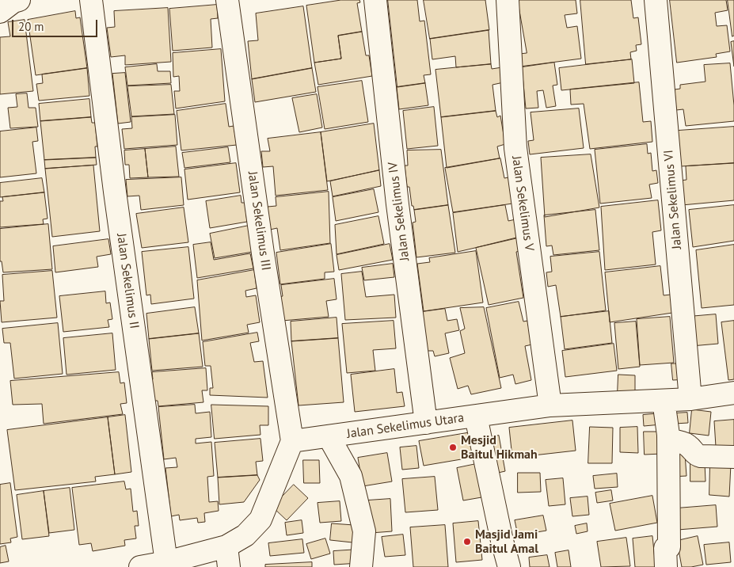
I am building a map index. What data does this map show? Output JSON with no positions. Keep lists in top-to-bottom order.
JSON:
{
  "streets": {
    "street": [
      "Jalan Sekelimus VI",
      "Jalan Sekelimus V",
      "Jalan Sekelimus IV",
      "Jalan Sekelimus III",
      "Jalan Sekelimus II",
      "Jalan Sekelimus Utara"
    ]
  },
  "crossings": [
    ["Jalan Sekelimus VI", "Jalan Sekelimus Utara"],
    ["Jalan Sekelimus V", "Jalan Sekelimus Utara"],
    ["Jalan Sekelimus IV", "Jalan Sekelimus Utara"],
    ["Jalan Sekelimus III", "Jalan Sekelimus Utara"]
  ],
  "places": ["Mesjid Baitul Hikmah", "Masjid Jami Baitul Amal"],
  "scale_bar": "20 m"
}
